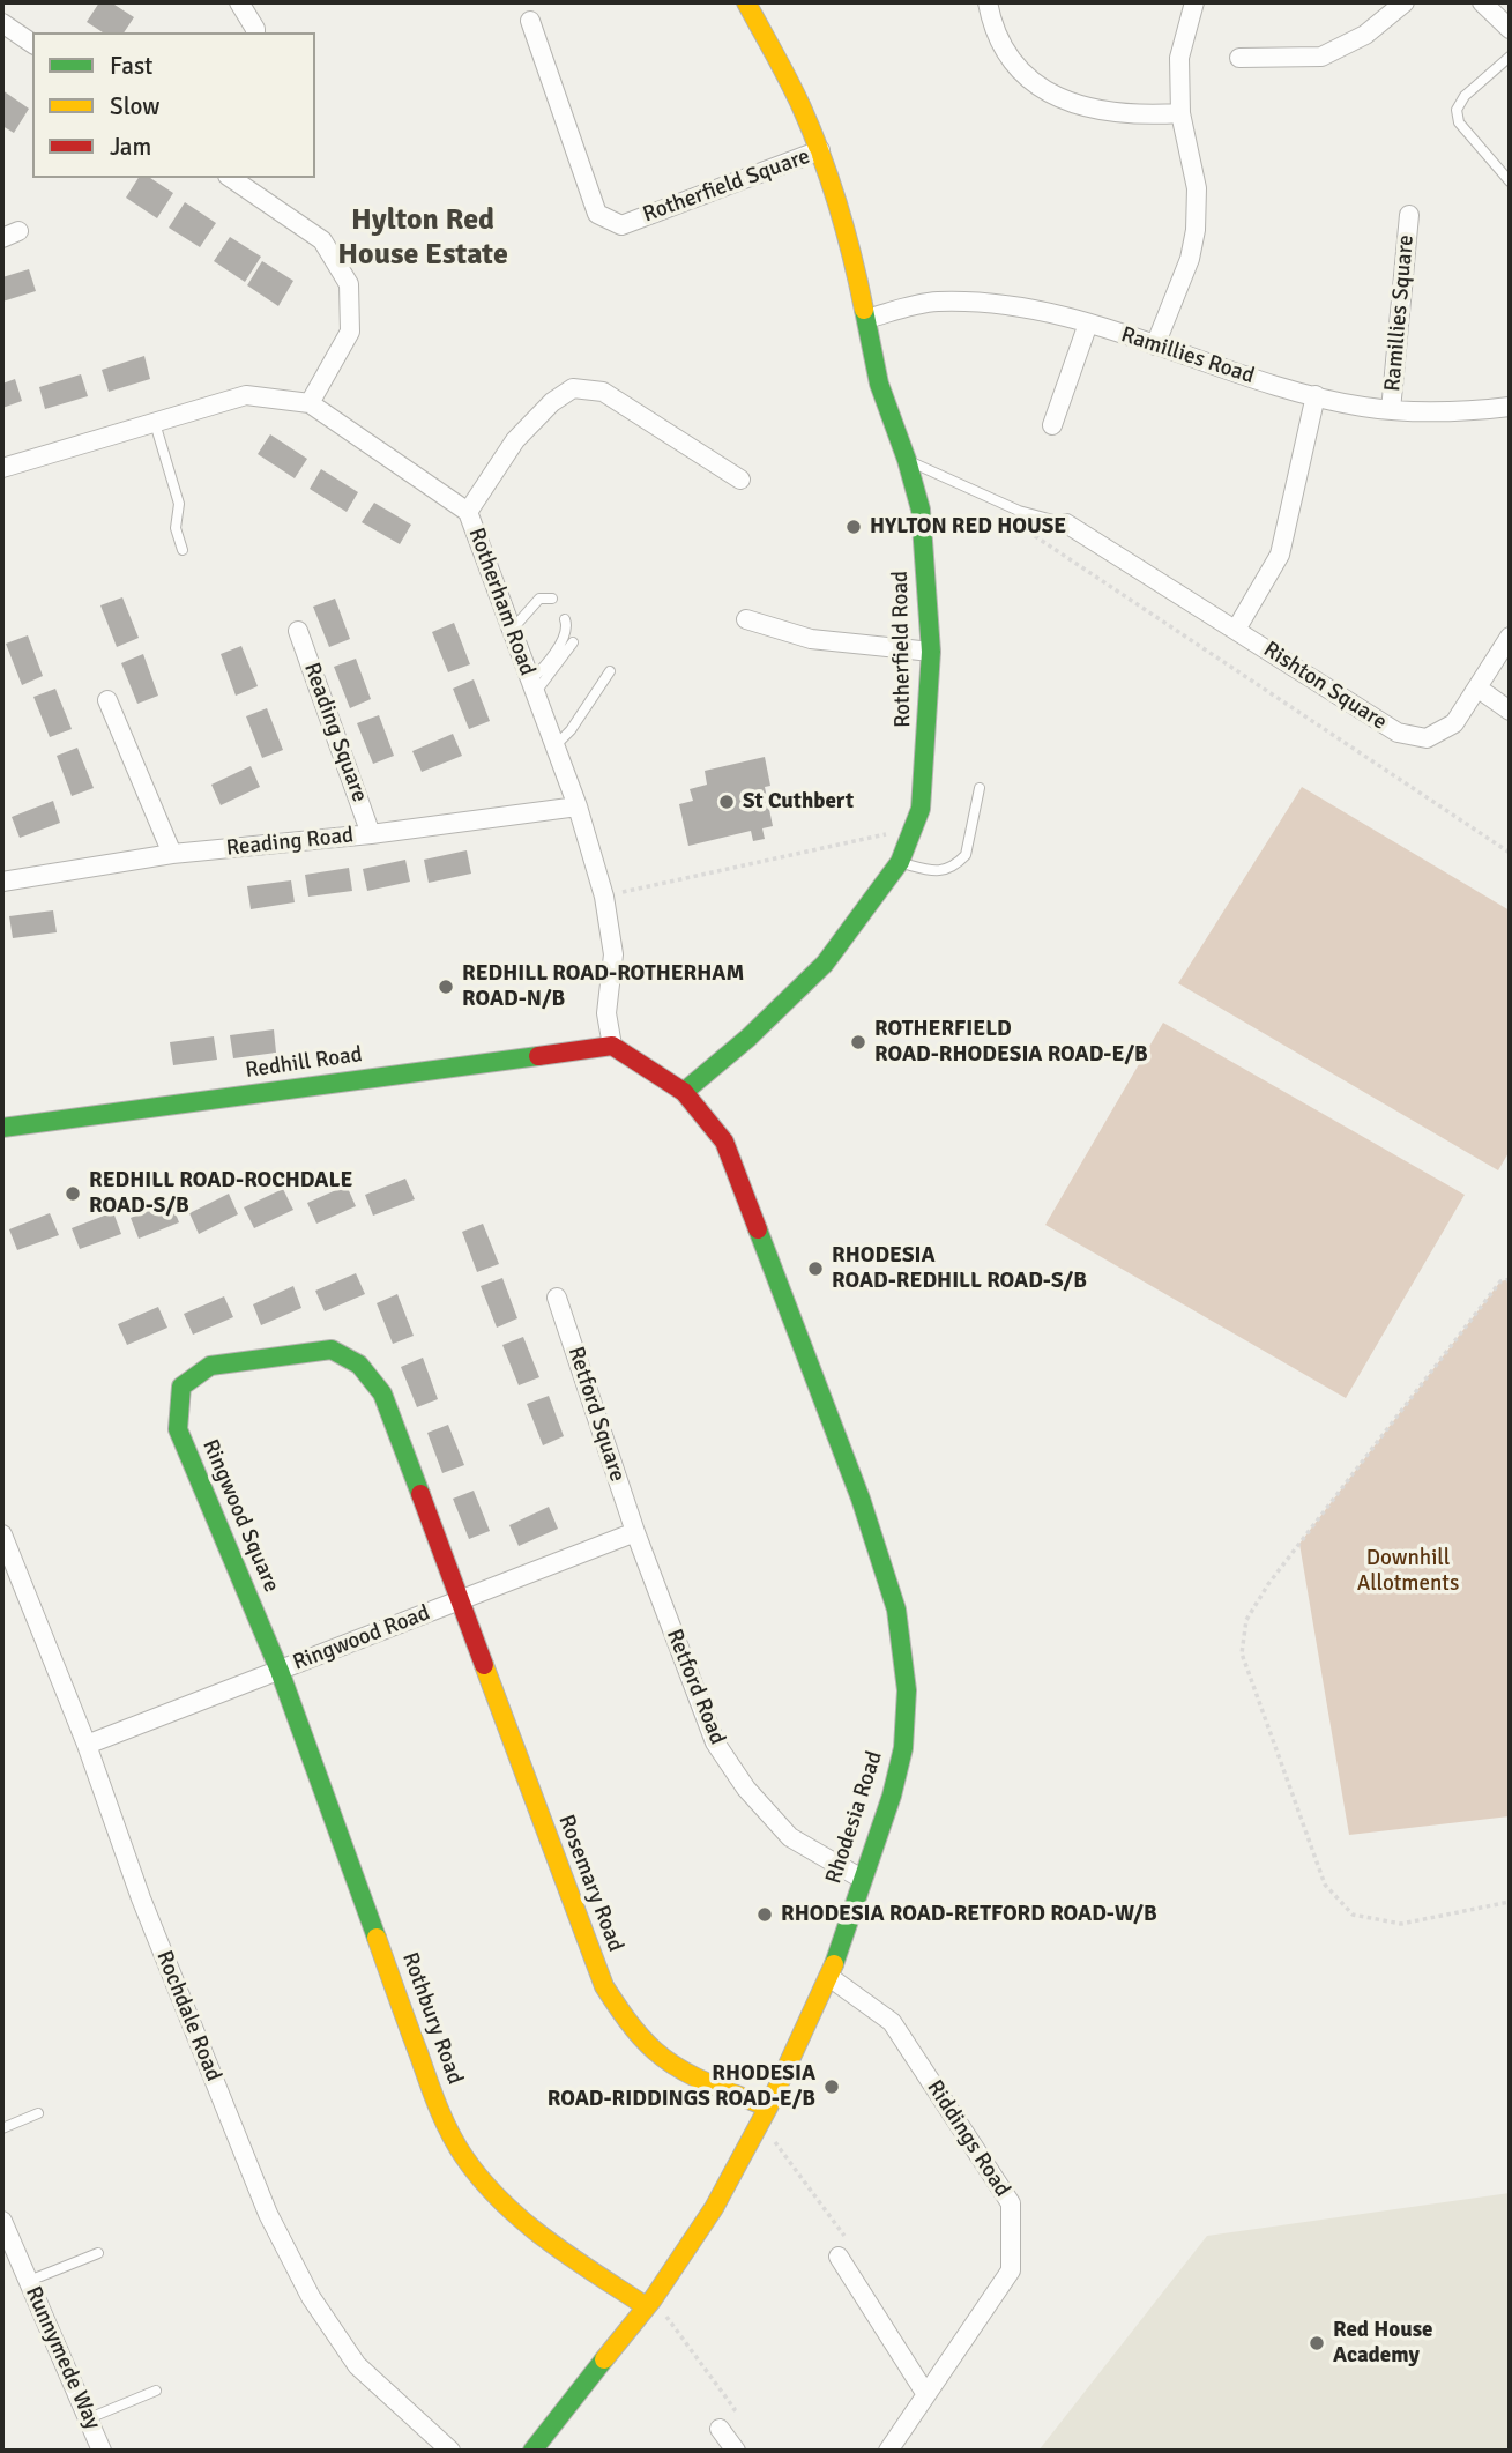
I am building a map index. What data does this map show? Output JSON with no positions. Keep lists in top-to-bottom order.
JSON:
{
  "streets": {
    "street": [
      "Rotherfield Square",
      "Ramillies Square",
      "Ramillies Road",
      "Rotherham Road",
      "Rotherfield Road",
      "Rishton Square",
      "Reading Square",
      "Reading Road",
      "Redhill Road",
      "Retford Square",
      "Ringwood Square",
      "Ringwood Road",
      "Retford Road",
      "Rhodesia Road",
      "Rosemary Road",
      "Rochdale Road",
      "Rothbury Road",
      "Riddings Road",
      "Runnymede Way"
    ]
  },
  "crossings": [
    ["Rotherfield Square", "Rotherfield Road"],
    ["Ramillies Square", "Ramillies Road"],
    ["Ramillies Road", "Rotherfield Road"],
    ["Rotherham Road", "Reading Road"],
    ["Rotherham Road", "Redhill Road"],
    ["Rotherham Road", "Rhodesia Road"],
    ["Rotherfield Road", "Rhodesia Road"],
    ["Reading Square", "Reading Road"],
    ["Redhill Road", "Rhodesia Road"],
    ["Retford Square", "Ringwood Road"],
    ["Retford Square", "Retford Road"],
    ["Ringwood Square", "Ringwood Road"],
    ["Ringwood Square", "Rosemary Road"],
    ["Ringwood Square", "Rothbury Road"],
    ["Ringwood Road", "Retford Road"],
    ["Ringwood Road", "Rosemary Road"],
    ["Ringwood Road", "Rochdale Road"],
    ["Ringwood Road", "Rothbury Road"],
    ["Retford Road", "Rhodesia Road"],
    ["Rhodesia Road", "Rosemary Road"],
    ["Rhodesia Road", "Rothbury Road"],
    ["Rhodesia Road", "Riddings Road"]
  ],
  "districts": ["Hylton Red House Estate"],
  "parks": ["Downhill Allotments"],
  "places": [
    "HYLTON RED HOUSE",
    "St Cuthbert",
    "REDHILL ROAD-ROTHERHAM ROAD-N/B",
    "ROTHERFIELD ROAD-RHODESIA ROAD-E/B",
    "REDHILL ROAD-ROCHDALE ROAD-S/B",
    "RHODESIA ROAD-REDHILL ROAD-S/B",
    "RHODESIA ROAD-RETFORD ROAD-W/B",
    "RHODESIA ROAD-RIDDINGS ROAD-E/B",
    "Red House Academy"
  ],
  "legend": ["Fast", "Slow", "Jam"]
}
